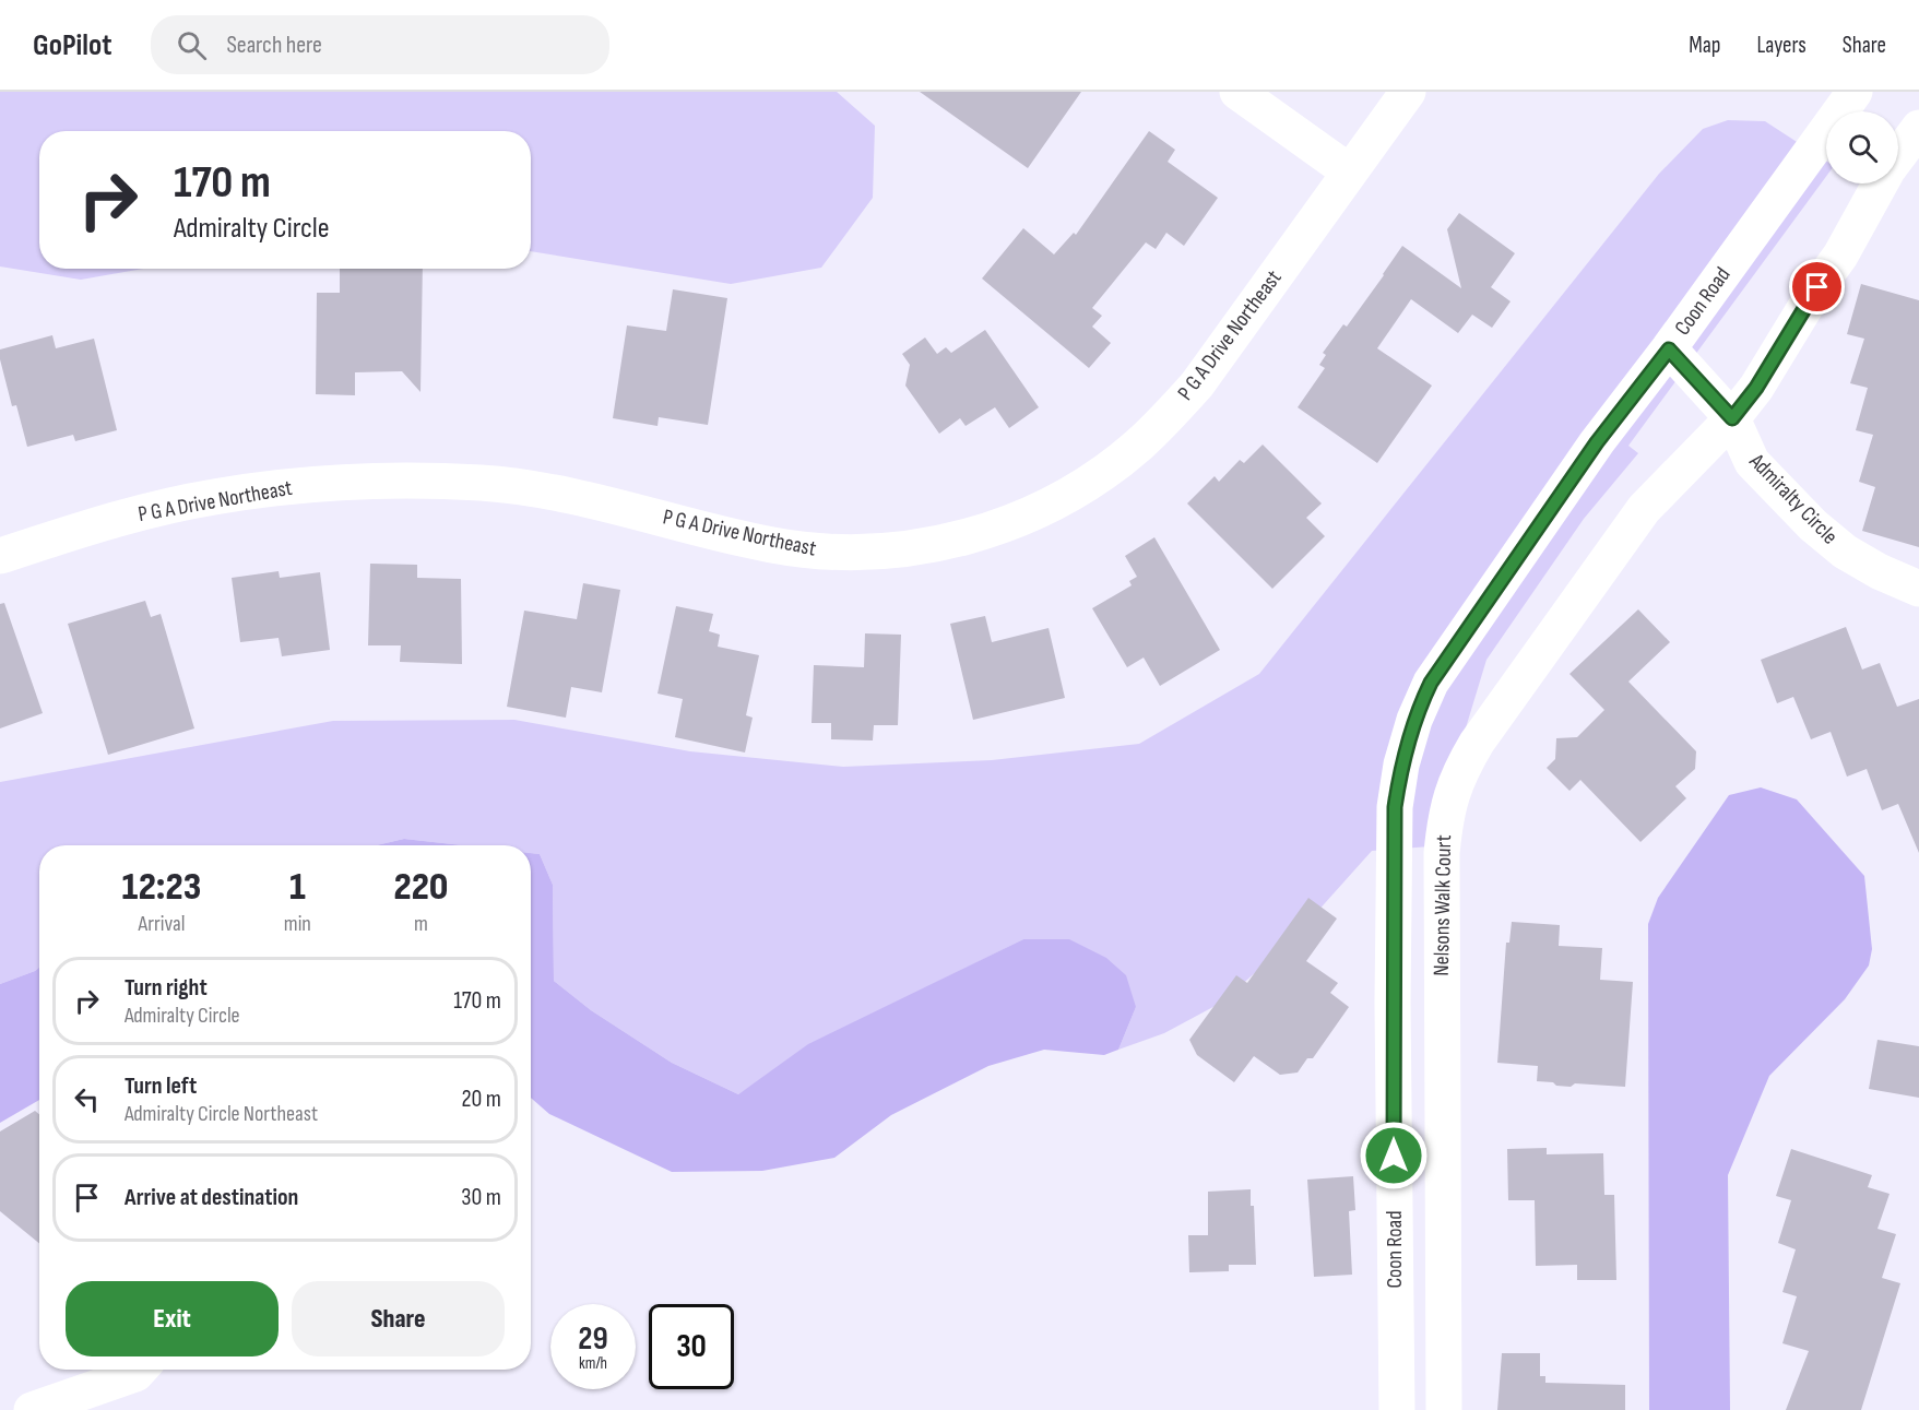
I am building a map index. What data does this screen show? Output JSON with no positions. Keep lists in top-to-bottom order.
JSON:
{
  "streets": {
    "street": [
      "Coon Road",
      "P G A Drive Northeast",
      "Admiralty Circle",
      "Nelsons Walk Court"
    ]
  },
  "crossings": [
    ["Coon Road", "Admiralty Circle"],
    ["Admiralty Circle", "Nelsons Walk Court"]
  ],
  "page": {
    "header": "GoPilot",
    "search": "Search here",
    "nav": ["Map", "Layers", "Share"],
    "turn": ["170 m", "Admiralty Circle"],
    "eta": [
      "12:23",
      "Arrival",
      "1",
      "min",
      "220",
      "m"
    ],
    "list": [
      {
        "name": "Turn right",
        "note": "Admiralty Circle",
        "value": "170 m"
      },
      {
        "name": "Turn left",
        "note": "Admiralty Circle Northeast",
        "value": "20 m"
      },
      {
        "name": "Arrive at destination",
        "value": "30 m"
      }
    ],
    "buttons": ["Exit", "Share"],
    "speed": "29 km/h",
    "limit": "30"
  }
}
